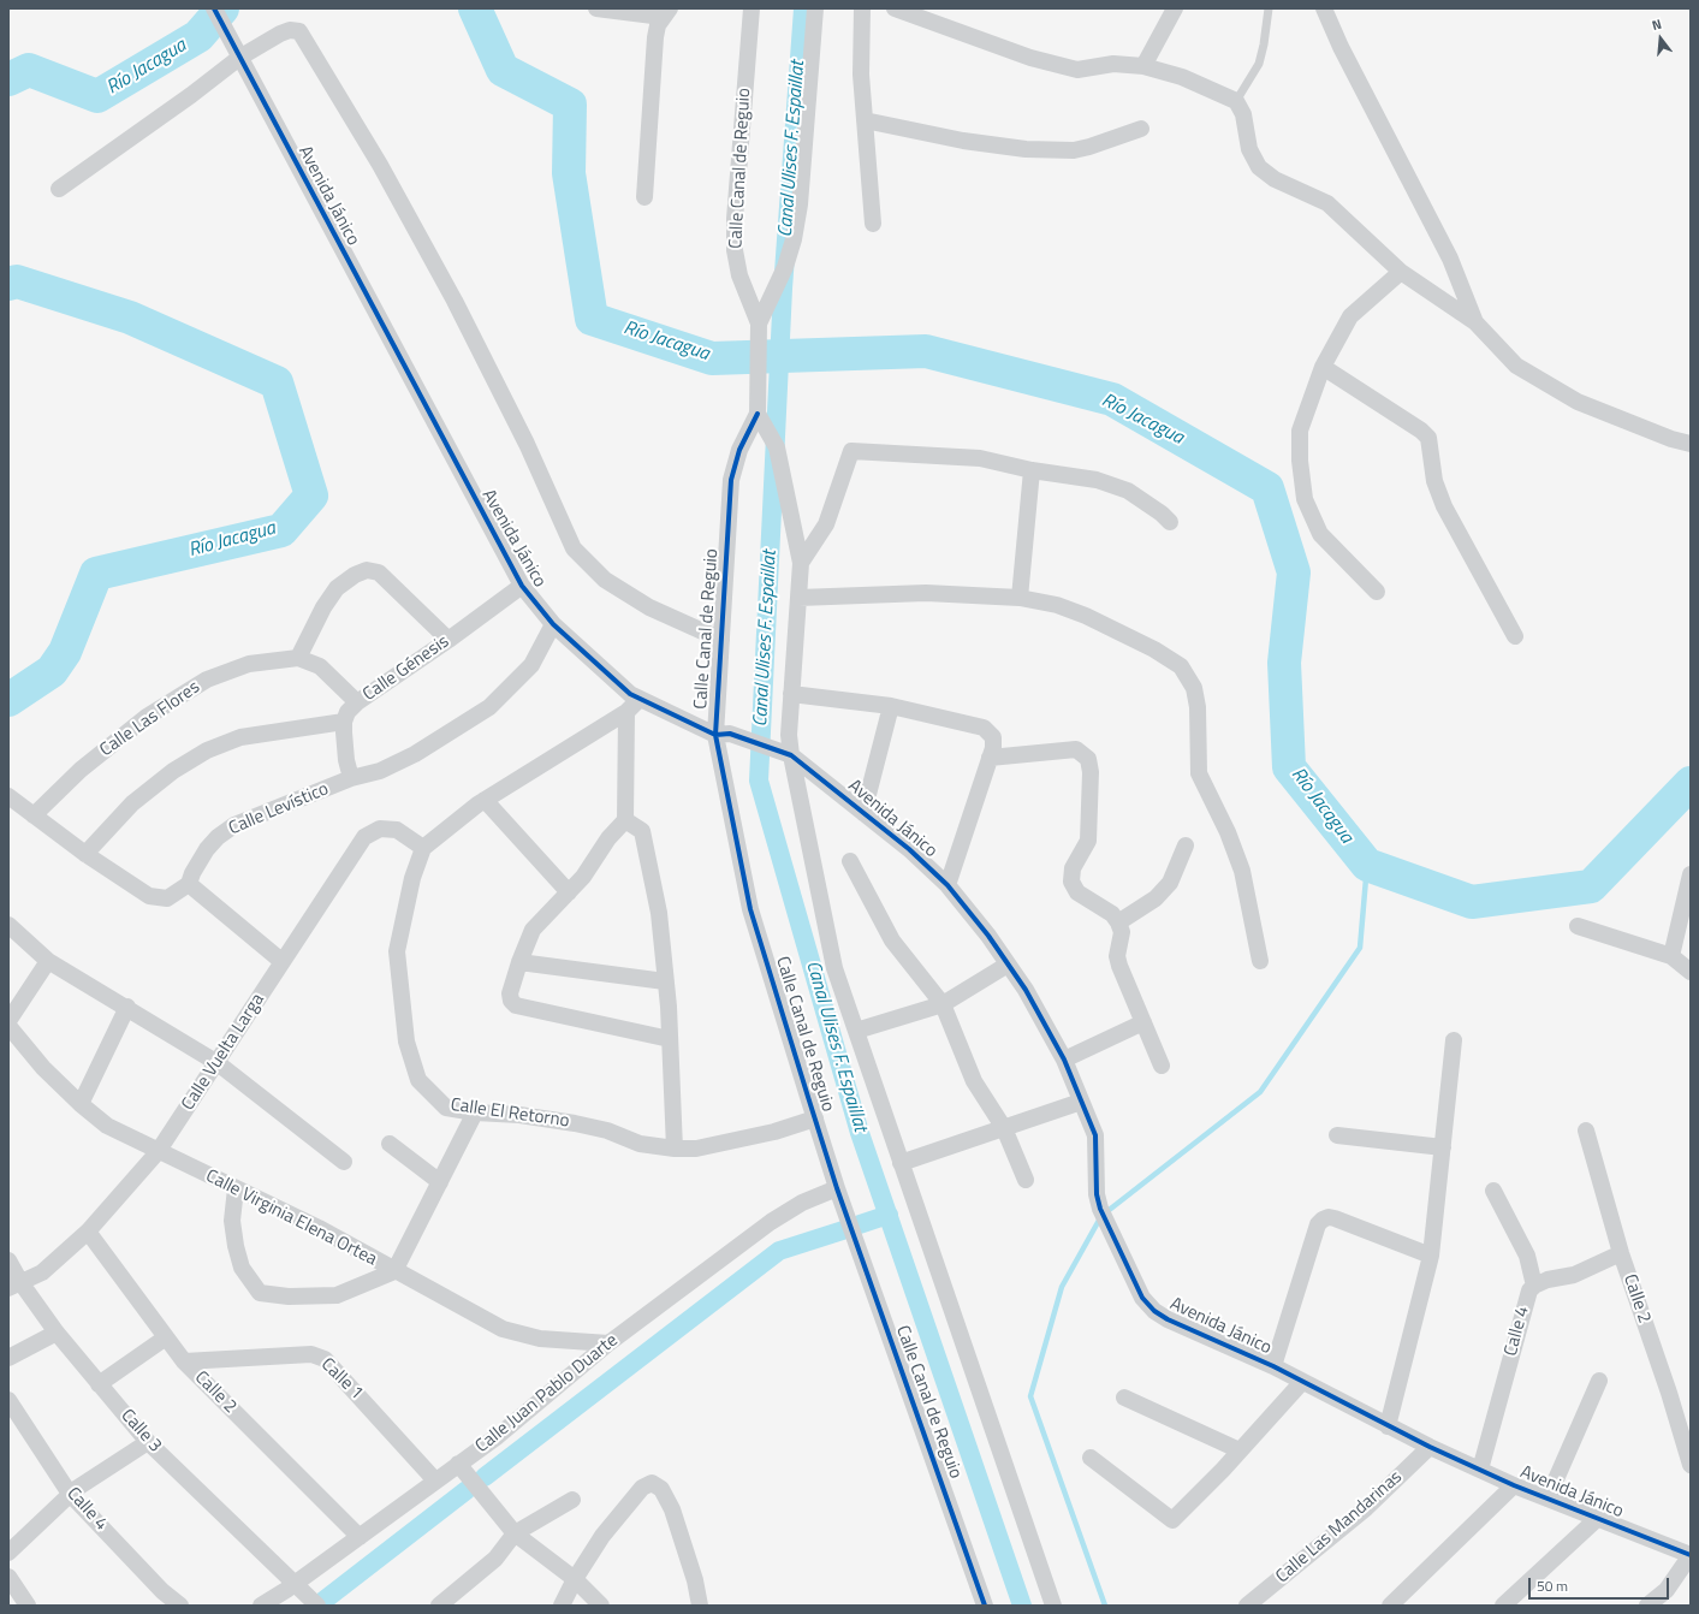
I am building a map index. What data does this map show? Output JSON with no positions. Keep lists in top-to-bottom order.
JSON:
{
  "streets": {
    "street": [
      "Calle Canal de Reguio",
      "Avenida Jánico",
      "Calle Génesis",
      "Calle Las Flores",
      "Calle Levístico",
      "Calle Vuelta Larga",
      "Calle El Retorno",
      "Calle Virginia Elena Ortea",
      "Calle 2",
      "Calle 4",
      "Calle 1",
      "Calle Juan Pablo Duarte",
      "Calle 3",
      "Calle Las Mandarinas"
    ]
  },
  "crossings": [
    ["Calle Canal de Reguio", "Avenida Jánico"],
    ["Calle Canal de Reguio", "Calle El Retorno"],
    ["Calle Canal de Reguio", "Calle Juan Pablo Duarte"],
    ["Avenida Jánico", "Calle Génesis"],
    ["Avenida Jánico", "Calle Levístico"],
    ["Avenida Jánico", "Calle 4"],
    ["Avenida Jánico", "Calle Las Mandarinas"],
    ["Calle Génesis", "Calle Las Flores"],
    ["Calle Vuelta Larga", "Calle El Retorno"],
    ["Calle Vuelta Larga", "Calle Virginia Elena Ortea"],
    ["Calle Vuelta Larga", "Calle 2"],
    ["Calle Vuelta Larga", "Calle 3"],
    ["Calle Virginia Elena Ortea", "Calle Juan Pablo Duarte"],
    ["Calle 2", "Calle 4"],
    ["Calle 2", "Calle 1"],
    ["Calle 2", "Calle Juan Pablo Duarte"],
    ["Calle 1", "Calle Juan Pablo Duarte"],
    ["Calle Juan Pablo Duarte", "Calle 3"]
  ],
  "water": ["Río Jacagua", "Canal Ulises F. Espaillat"],
  "scale_bar": "50 m",
  "north": "top"
}
